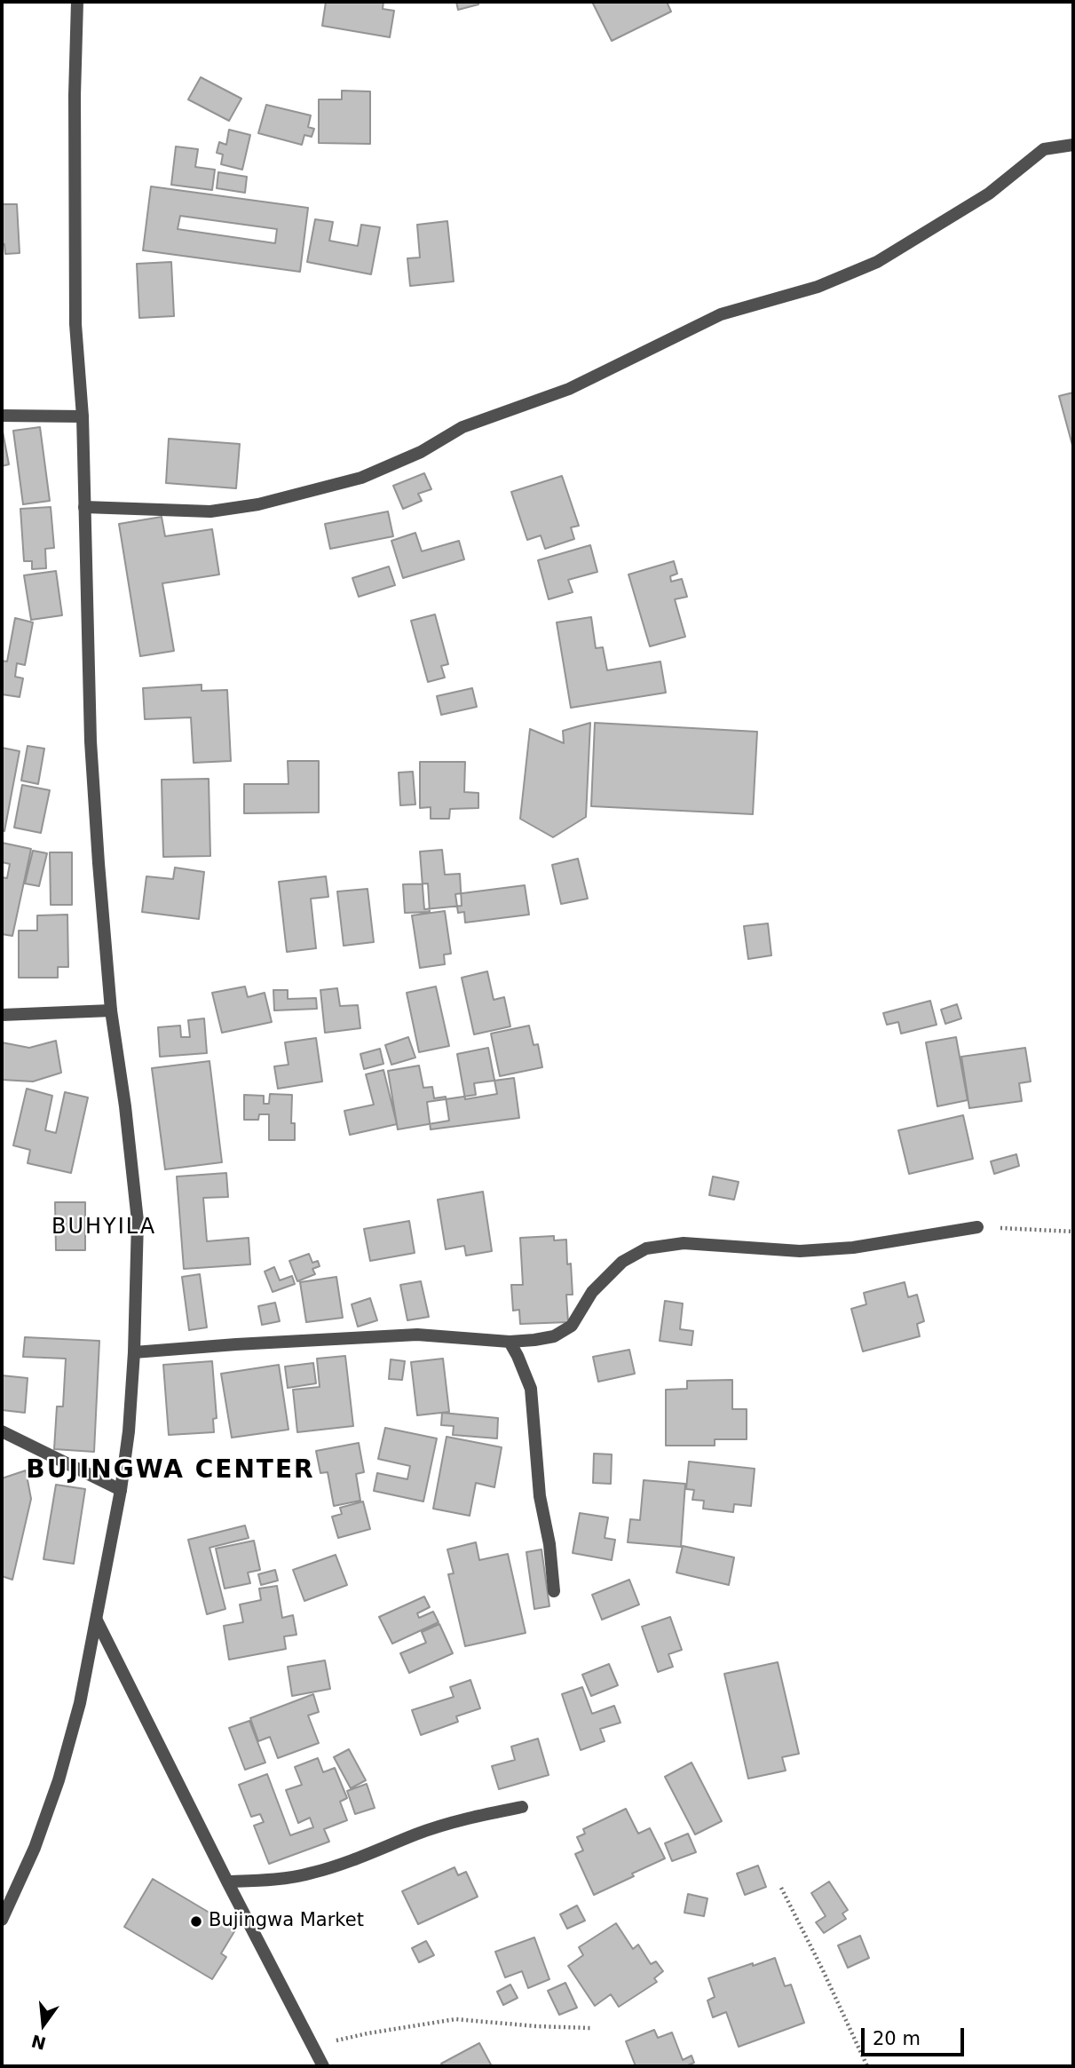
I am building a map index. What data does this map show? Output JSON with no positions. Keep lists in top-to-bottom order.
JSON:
{
  "districts": ["BUHYILA", "BUJINGWA CENTER"],
  "places": ["Bujingwa Market"],
  "scale_bar": "20 m",
  "north": "bottom"
}
